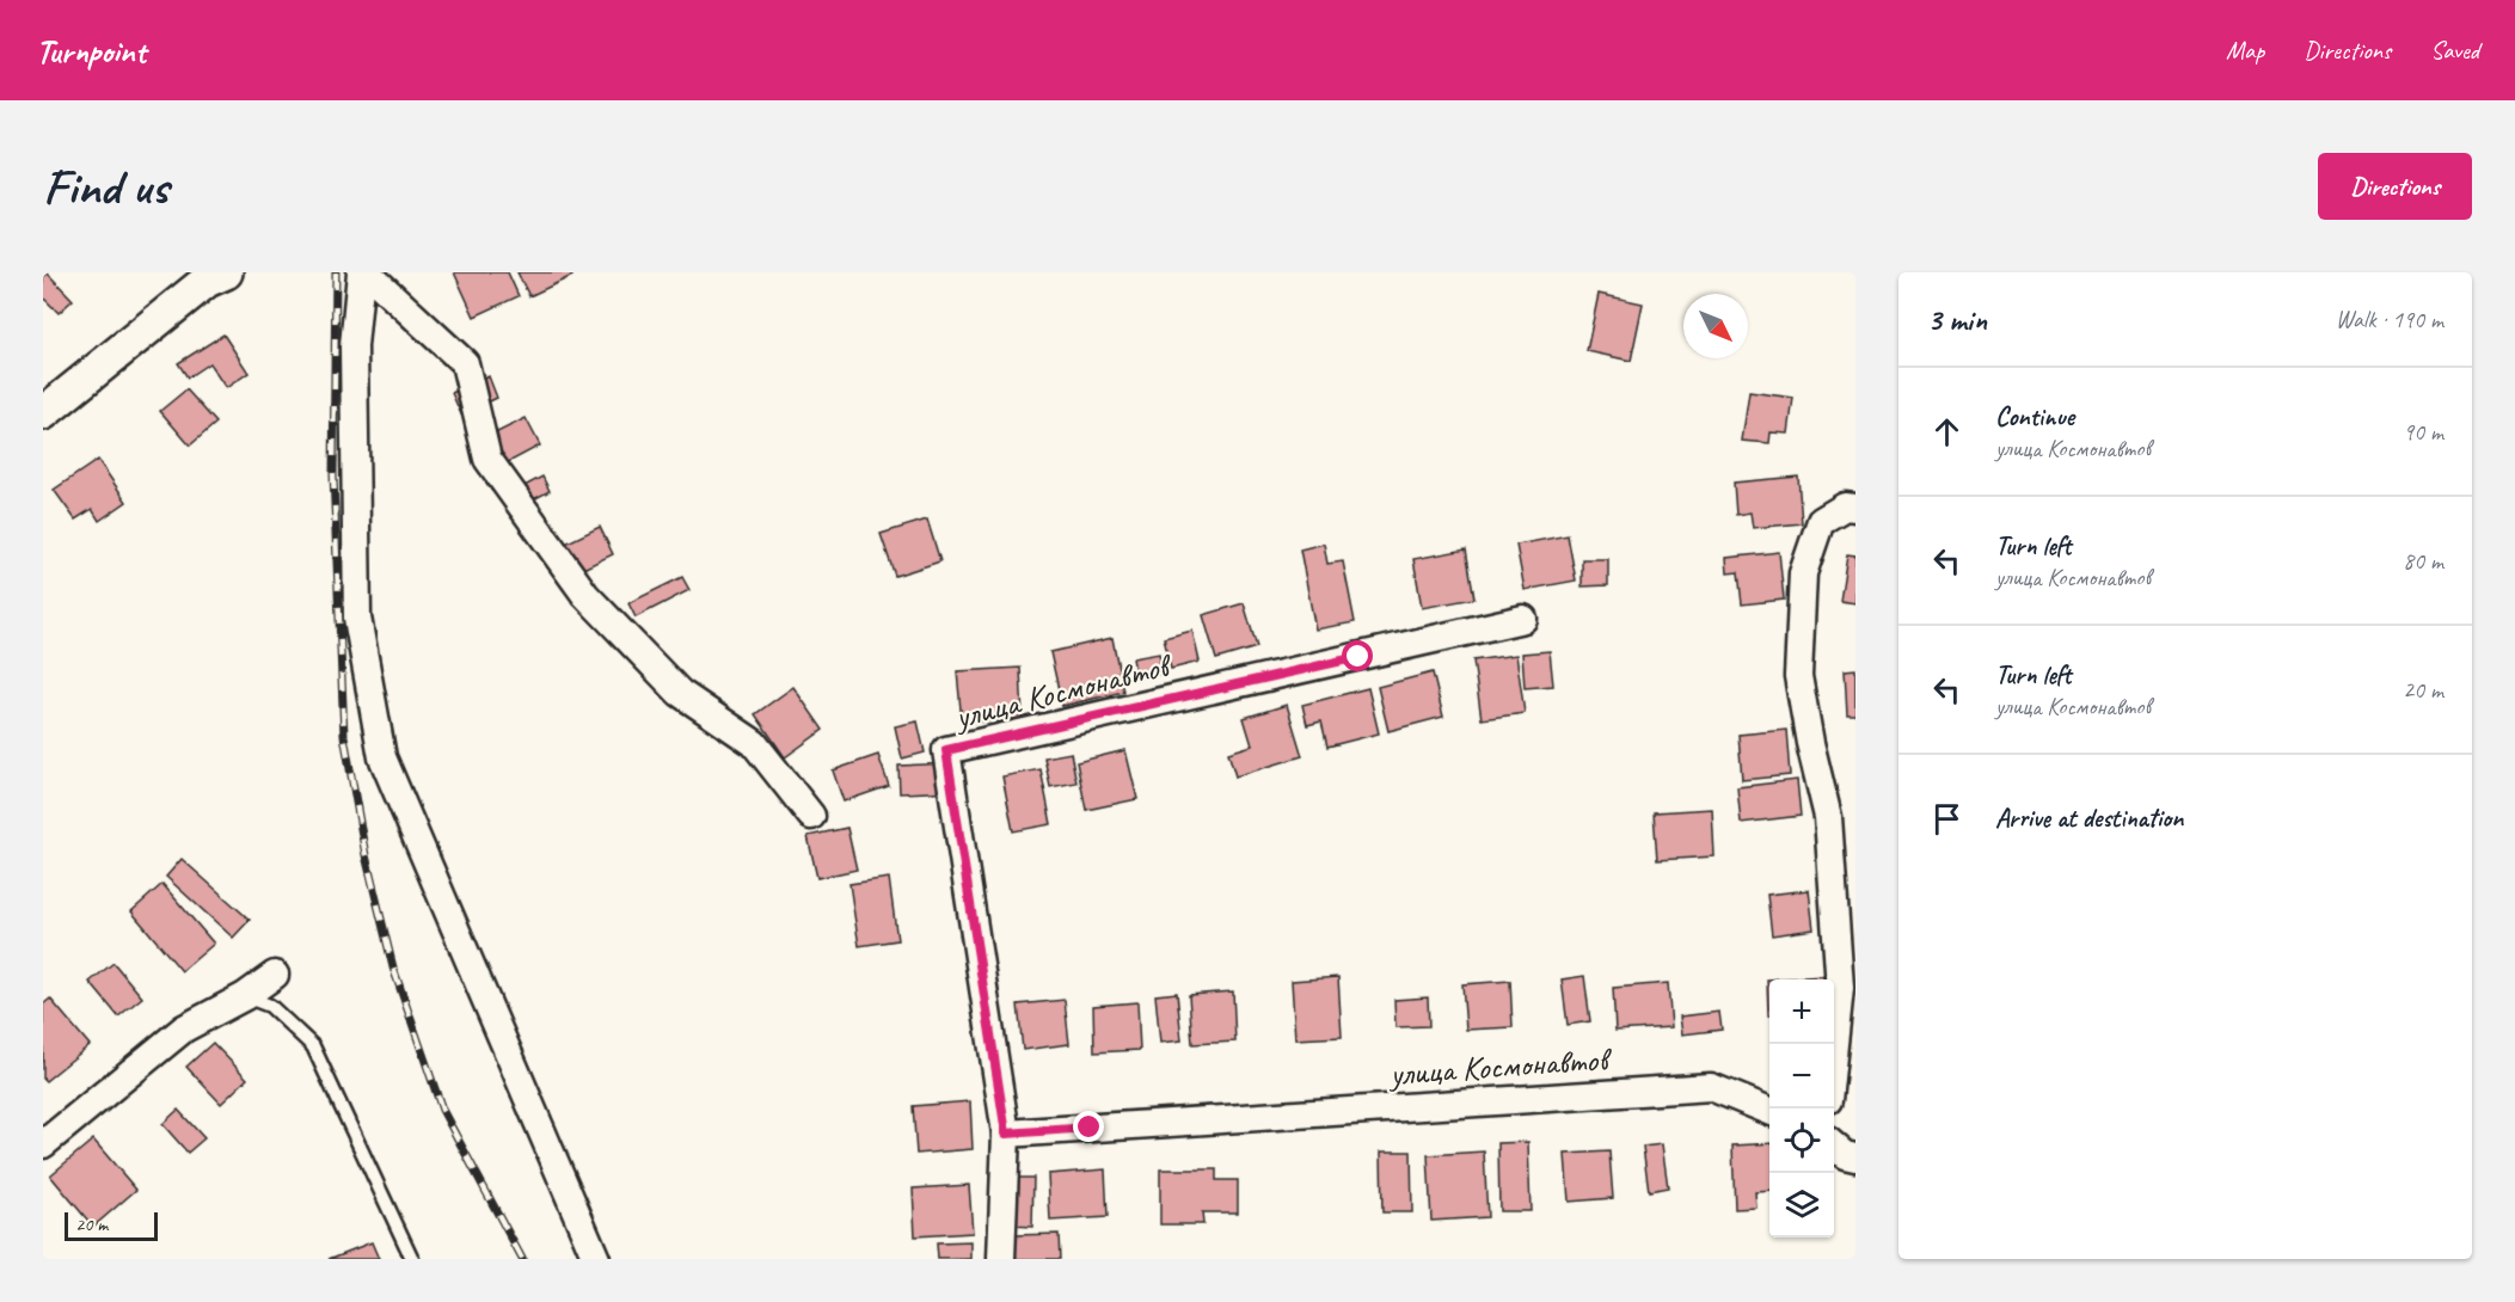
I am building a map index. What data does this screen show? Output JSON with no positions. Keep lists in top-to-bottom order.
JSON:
{
  "streets": {
    "street": ["улица Космонавтов"]
  },
  "scale_bar": "20 m",
  "north": "bottom right",
  "page": {
    "header": "Turnpoint",
    "nav": ["Map", "Directions", "Saved"],
    "buttons": "Directions",
    "title": "Find us",
    "heading": ["3 min", "Walk · 190 m"],
    "list": [
      ["Continue", "улица Космонавтов", "90 m"],
      ["Turn left", "улица Космонавтов", "80 m"],
      ["Turn left", "улица Космонавтов", "20 m"],
      "Arrive at destination"
    ],
    "map_buttons": ["+", "−"],
    "scale": "20 m"
  }
}
